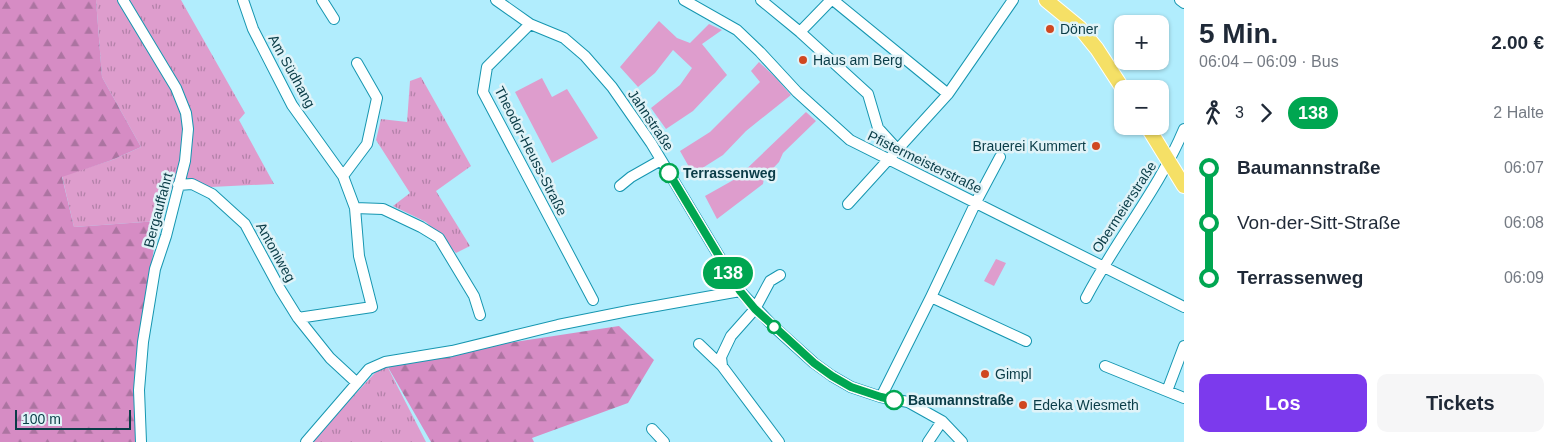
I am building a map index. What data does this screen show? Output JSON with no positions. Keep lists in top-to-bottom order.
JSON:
{
  "streets": {
    "street": [
      "Am Südhang",
      "Jahnstraße",
      "Theodor-Heuss-Straße",
      "Pfistermeisterstraße",
      "Obermeierstraße",
      "Bergauffahrt",
      "Antoniweg"
    ]
  },
  "crossings": [
    ["Am Südhang", "Antoniweg"],
    ["Jahnstraße", "Theodor-Heuss-Straße"],
    ["Pfistermeisterstraße", "Obermeierstraße"],
    ["Bergauffahrt", "Antoniweg"]
  ],
  "places": [
    "Döner",
    "Haus am Berg",
    "Brauerei Kummert",
    "Terrassenweg",
    "Gimpl",
    "Baumannstraße",
    "Edeka Wiesmeth"
  ],
  "lines": ["bus line 138"],
  "scale_bar": "100 m",
  "page": {
    "on_map": "138",
    "heading": ["5 Min.", "06:04 – 06:09 · Bus", "2.00 €"],
    "map_buttons": ["+", "−"],
    "legs": ["3", "138", "2 Halte"],
    "list": [
      {
        "name": "Baumannstraße",
        "value": "06:07"
      },
      {
        "name": "Von-der-Sitt-Straße",
        "value": "06:08"
      },
      {
        "name": "Terrassenweg",
        "value": "06:09"
      }
    ],
    "buttons": ["Los", "Tickets"],
    "scale": "100 m"
  }
}
